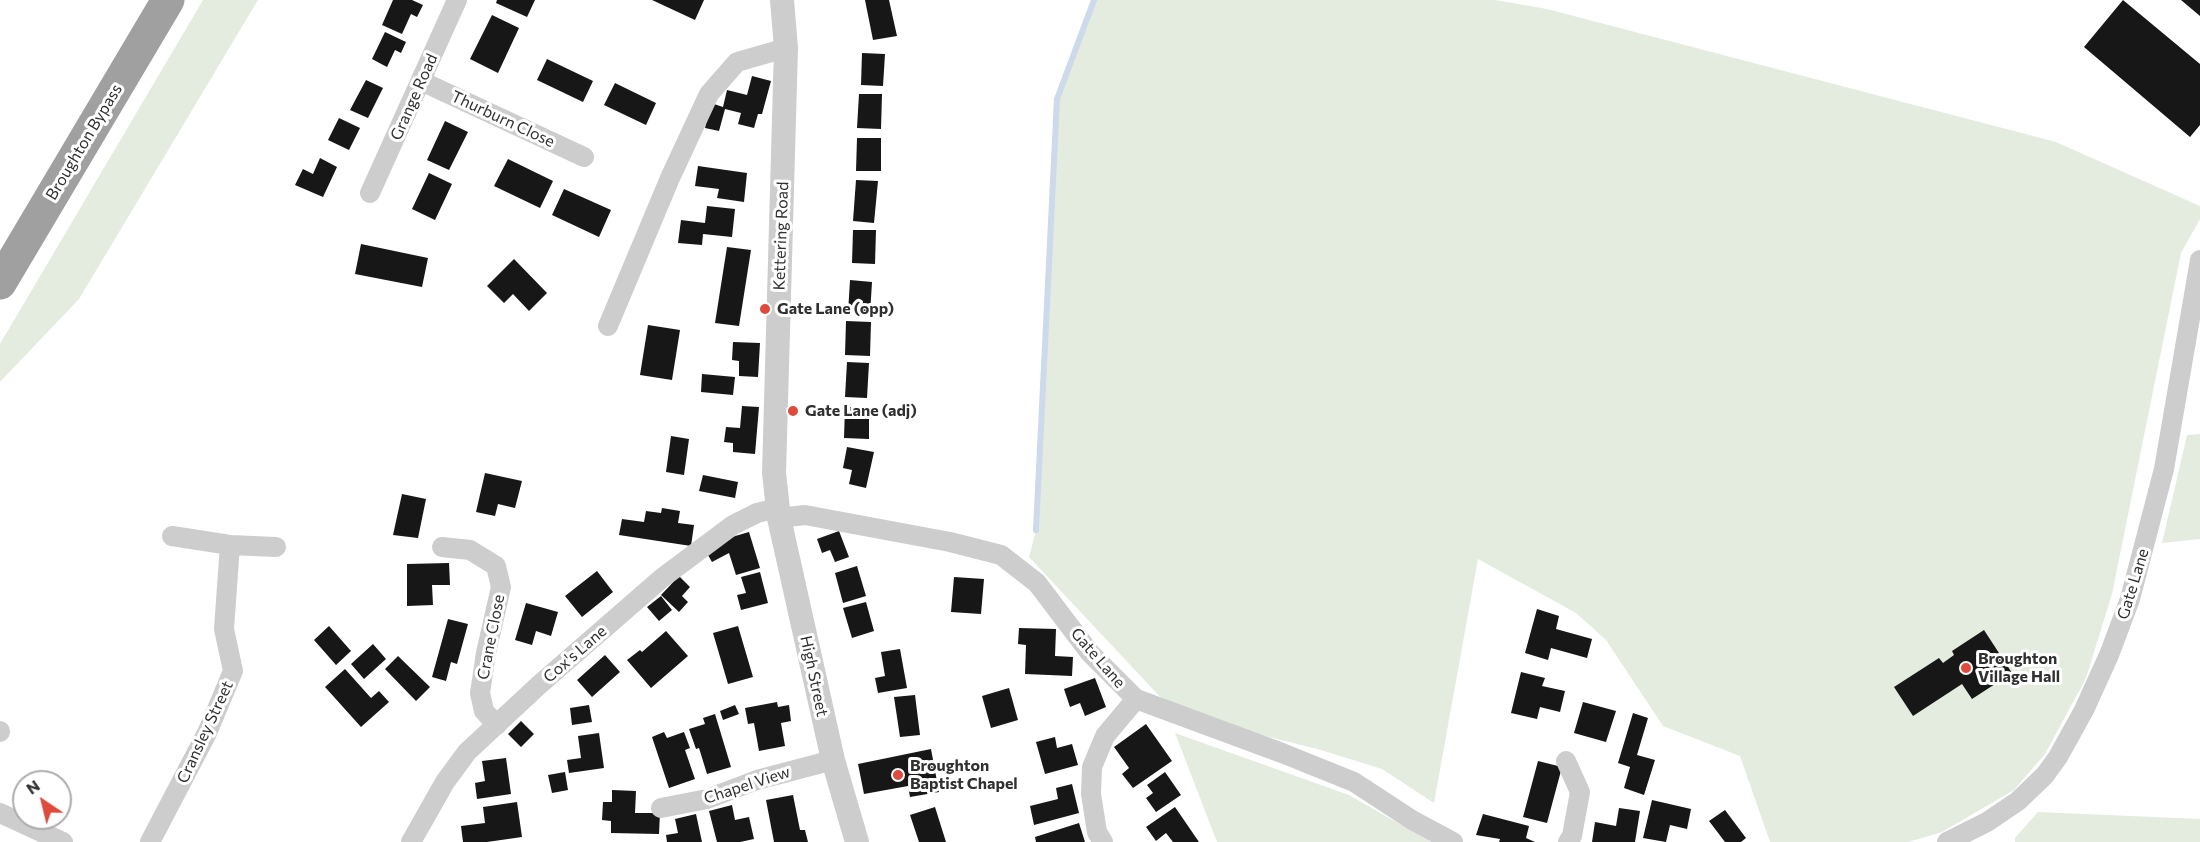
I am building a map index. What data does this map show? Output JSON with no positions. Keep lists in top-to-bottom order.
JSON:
{
  "streets": {
    "highway": ["Broughton Bypass"],
    "street": [
      "Grange Road",
      "Thurburn Close",
      "Kettering Road",
      "Gate Lane",
      "Crane Close",
      "Cox's Lane",
      "High Street",
      "Cransley Street",
      "Chapel View"
    ]
  },
  "crossings": [
    ["Grange Road", "Thurburn Close"],
    ["Kettering Road", "Gate Lane"],
    ["Kettering Road", "Cox's Lane"],
    ["Kettering Road", "High Street"],
    ["Gate Lane", "Cox's Lane"],
    ["Gate Lane", "High Street"],
    ["Crane Close", "Cox's Lane"],
    ["Cox's Lane", "High Street"],
    ["High Street", "Chapel View"]
  ],
  "places": [
    "Gate Lane (opp)",
    "Gate Lane (adj)",
    "Broughton Village Hall",
    "Broughton Baptist Chapel"
  ],
  "north": "top left"
}
